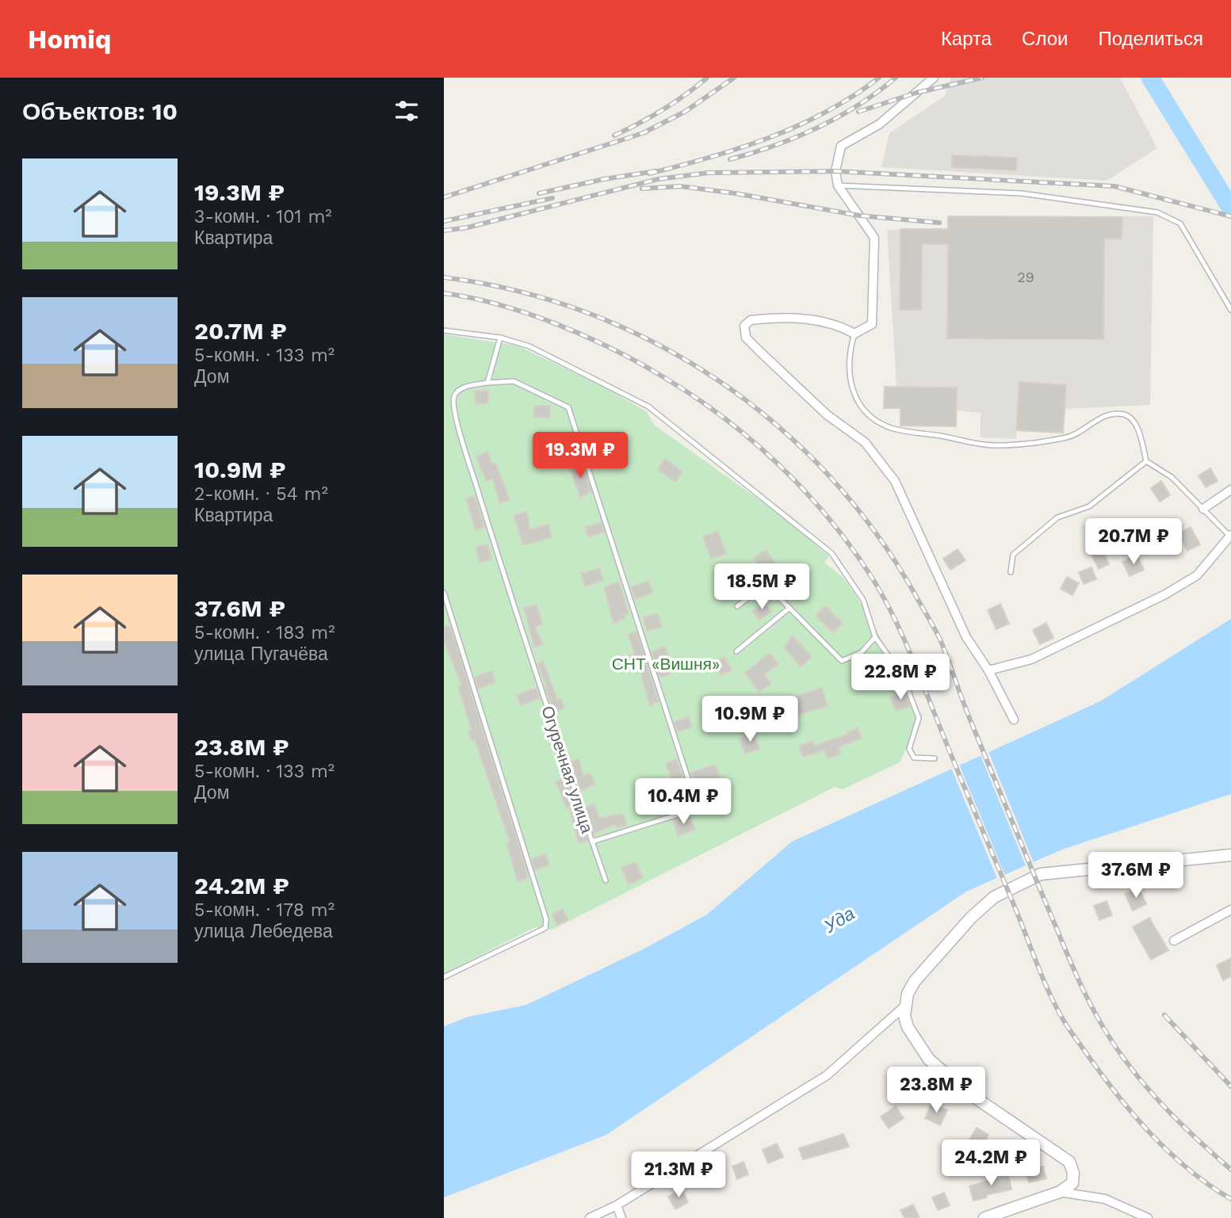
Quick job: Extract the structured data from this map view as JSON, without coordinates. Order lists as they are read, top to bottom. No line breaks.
{"streets":{"lane":["Огуречная улица"]},"water":["Уда"],"parks":["СНТ «Вишня»"],"house_numbers":["29"],"page":{"header":"Homiq","nav":["Карта","Слои","Поделиться"],"heading":"Объектов: 10","list":[{"name":"19.3M ₽","note":"3-комн. · 101 m² · Квартира"},{"name":"20.7M ₽","note":"5-комн. · 133 m² · Дом"},{"name":"10.9M ₽","note":"2-комн. · 54 m² · Квартира"},{"name":"37.6M ₽","note":"5-комн. · 183 m² · улица Пугачёва"},{"name":"23.8M ₽","note":"5-комн. · 133 m² · Дом"},{"name":"24.2M ₽","note":"5-комн. · 178 m² · улица Лебедева"}],"price":["19.3M ₽","20.7M ₽","18.5M ₽","22.8M ₽","10.9M ₽","10.4M ₽","37.6M ₽","23.8M ₽","24.2M ₽","21.3M ₽"]}}
